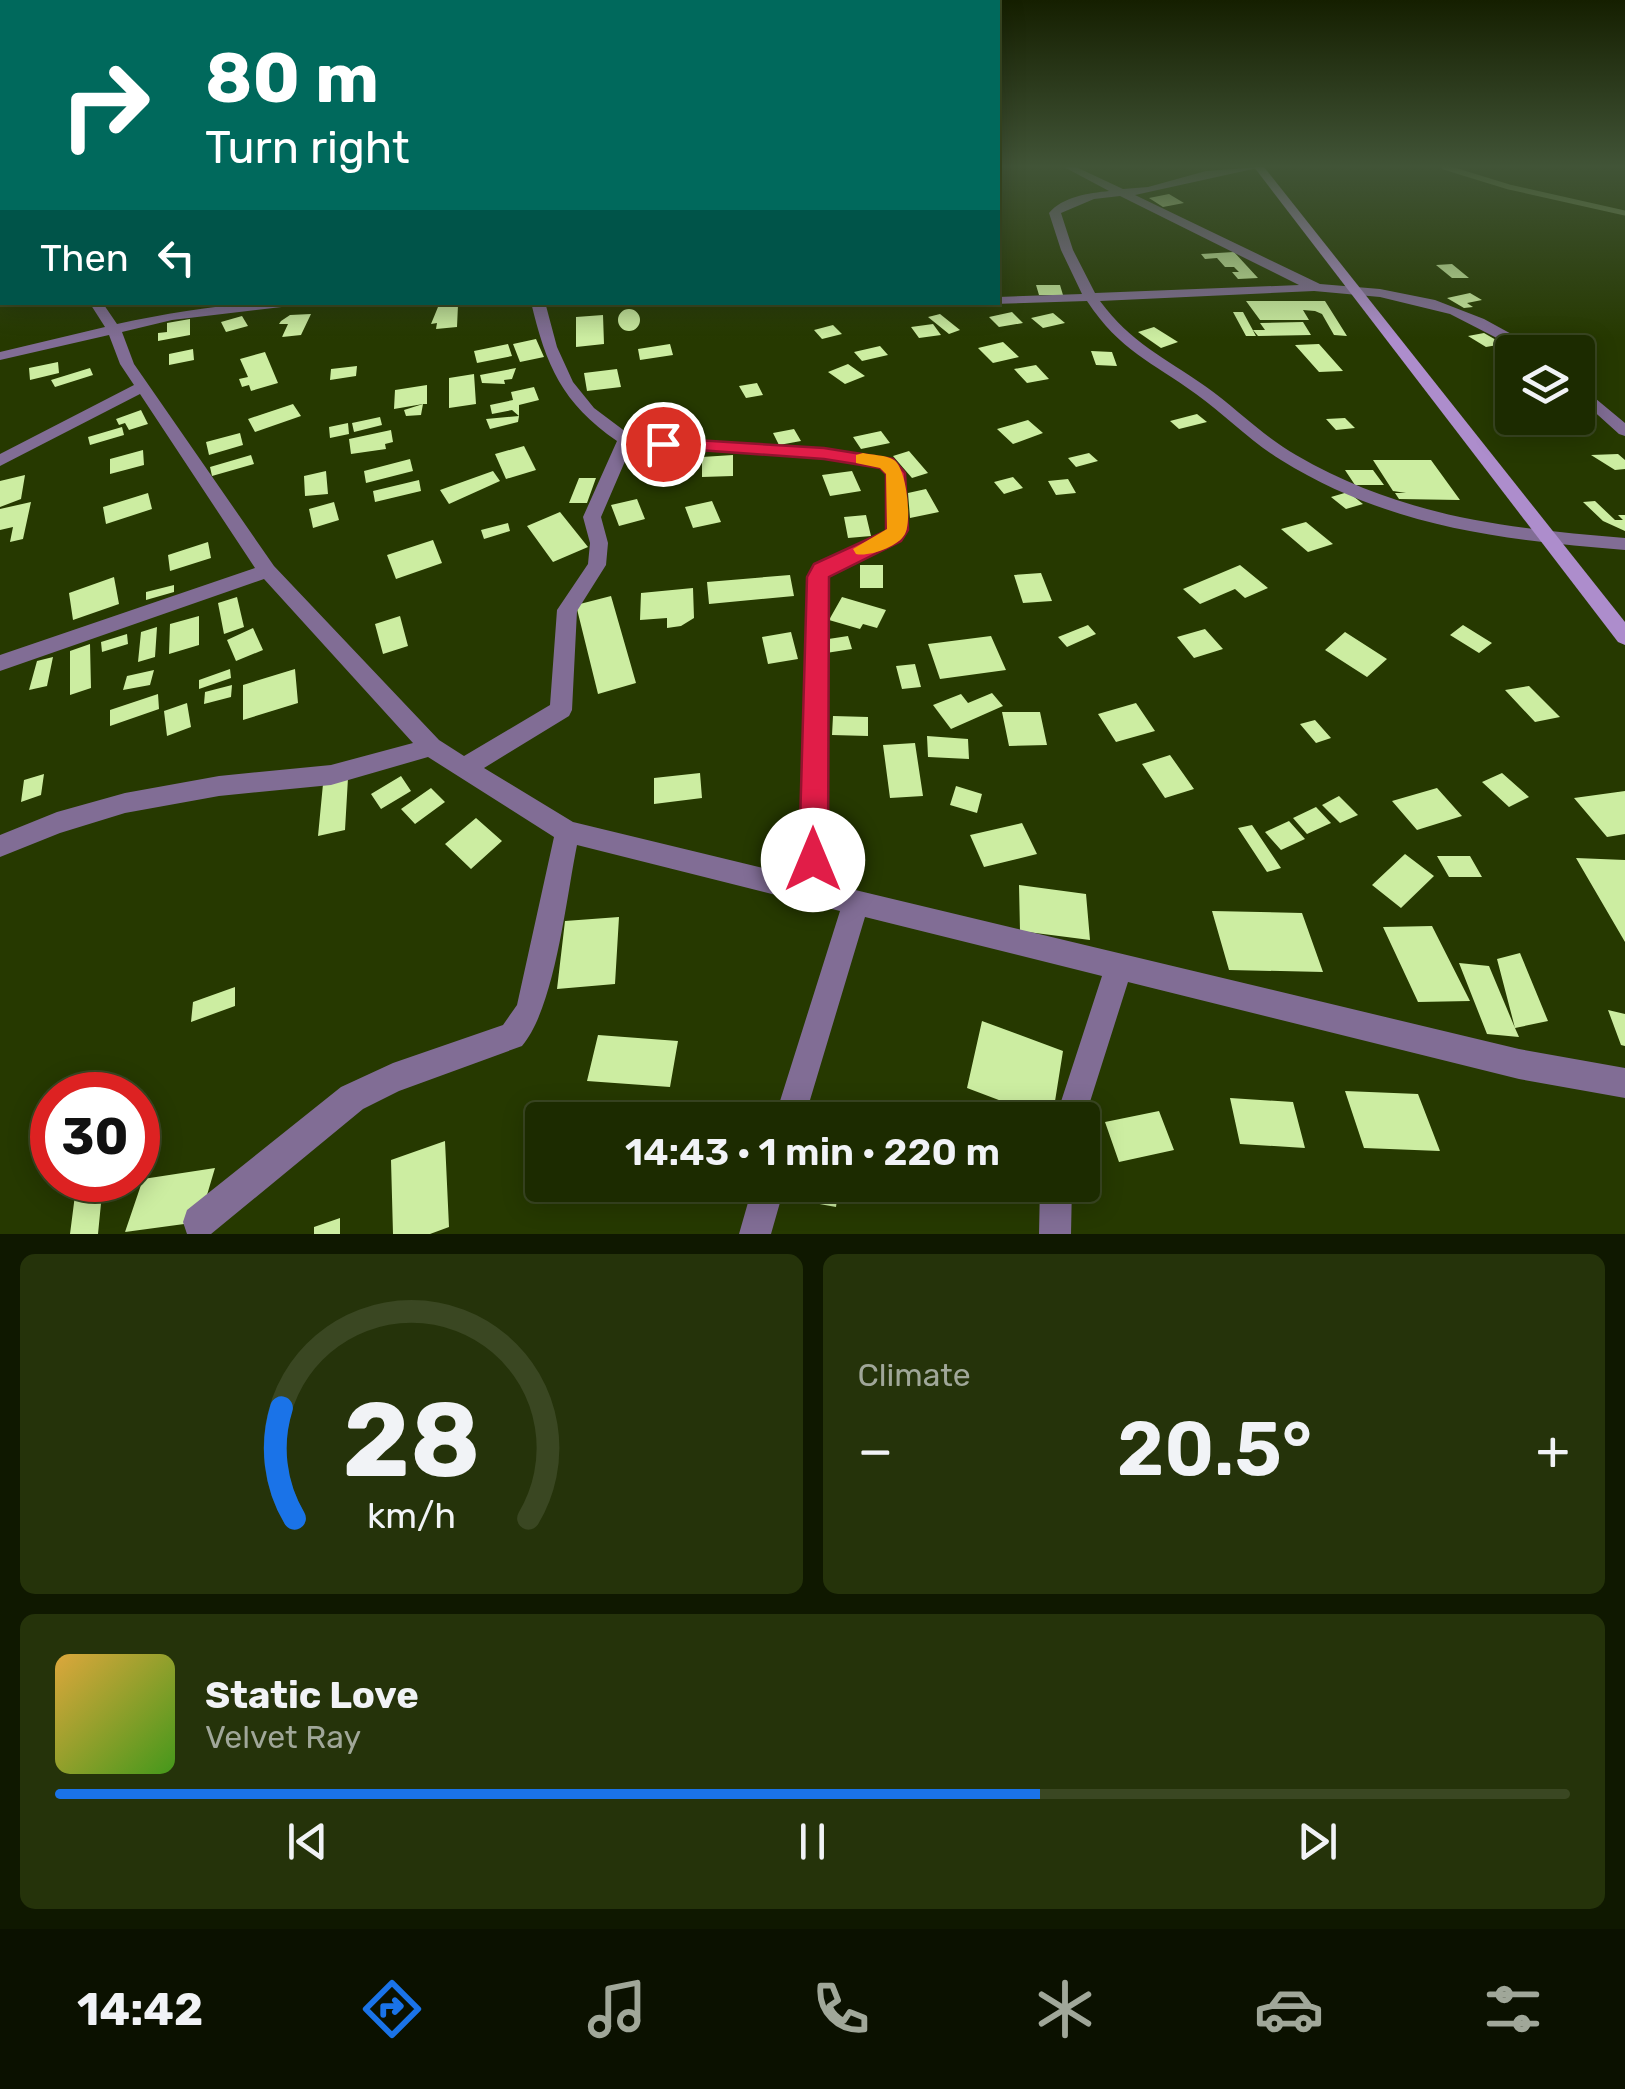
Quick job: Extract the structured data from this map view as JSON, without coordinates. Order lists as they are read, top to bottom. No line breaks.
{"page":{"turn":["80 m","Turn right"],"then":"Then","limit":"30","trip":"14:43 · 1 min · 220 m","tile":"Climate","heat":["−","20.5°","+"],"song":["Static Love","Velvet Ray"],"tabs":"14:42","gauge":["28","km/h"]}}
